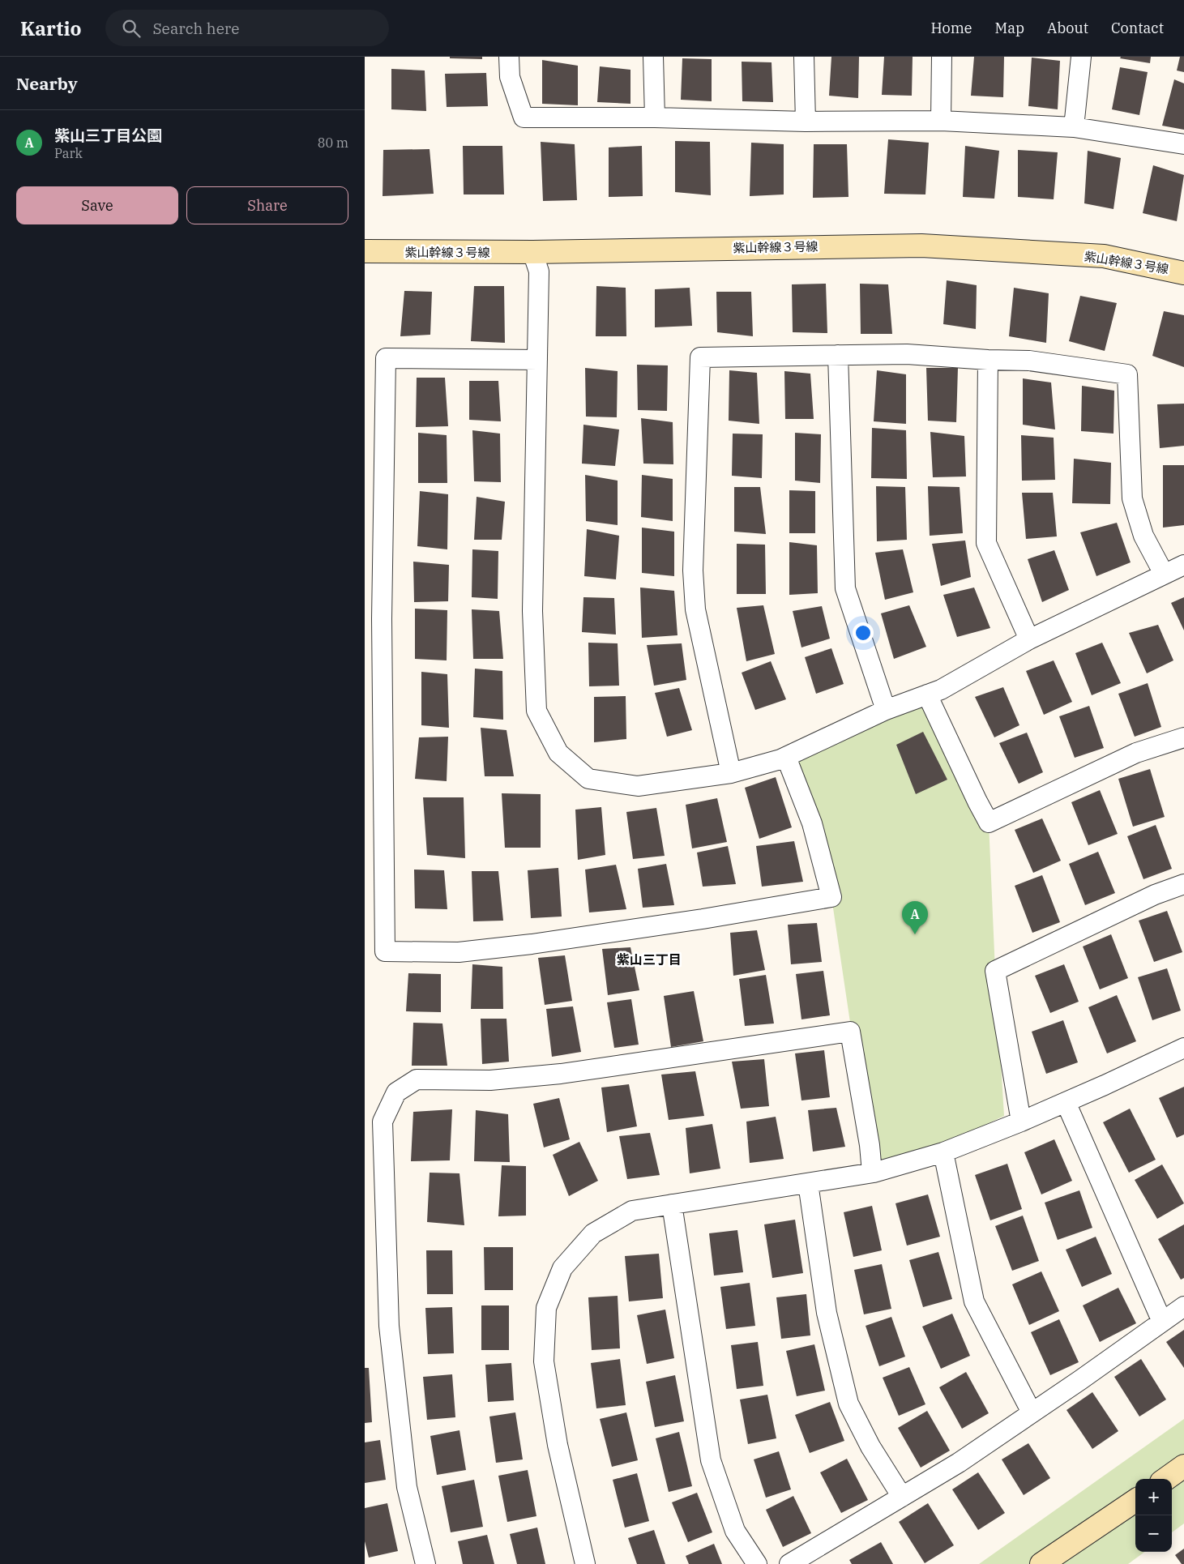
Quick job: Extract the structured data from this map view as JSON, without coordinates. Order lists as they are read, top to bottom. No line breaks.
{"streets":{"street":["紫山幹線３号線"]},"districts":["紫山三丁目"],"page":{"header":"Kartio","search":"Search here","nav":["Home","Map","About","Contact"],"heading":"Nearby","list":[{"mark":"A","name":"紫山三丁目公園","note":"Park","value":"80 m"}],"buttons":["Save","Share"],"pins":"A","map_buttons":["+","−"]}}
